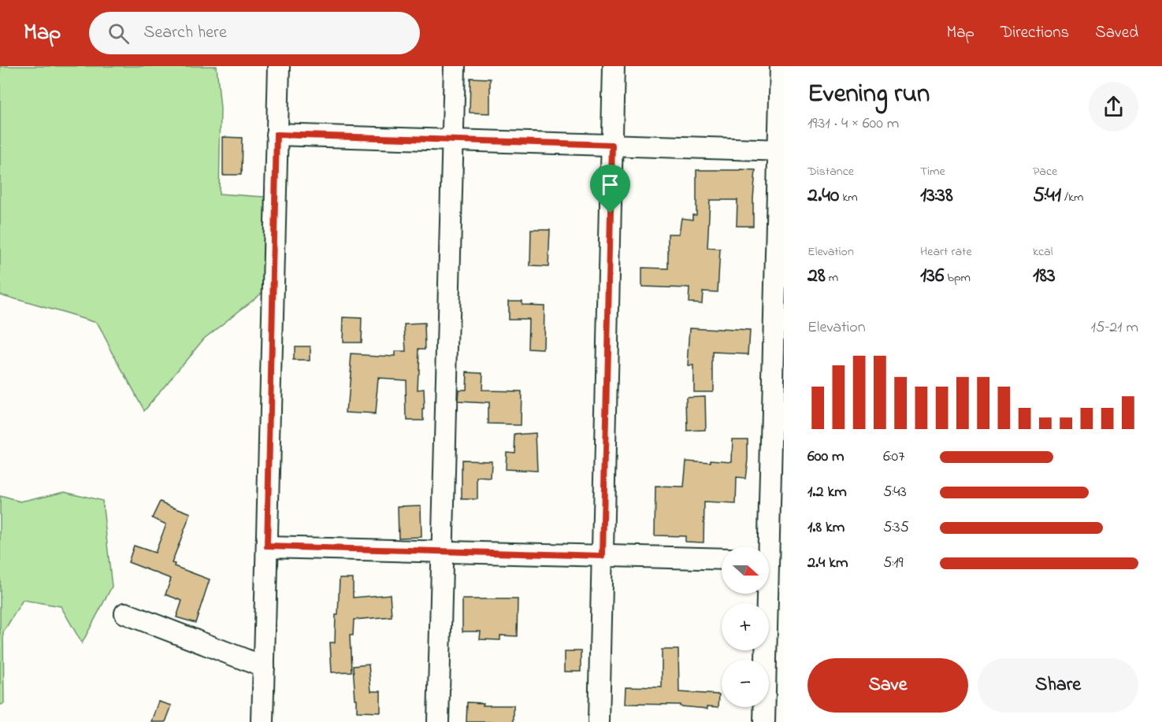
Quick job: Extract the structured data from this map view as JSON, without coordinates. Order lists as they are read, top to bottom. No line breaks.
{"north":"right","page":{"header":"Map","search":"Search here","nav":["Map","Directions","Saved"],"heading":["Evening run","19:31 · 4 × 600 m"],"stats":[["Distance","2.40 km"],["Time","13:38"],["Pace","5:41 /km"],["Elevation","28 m"],["Heart rate","136 bpm"],["kcal","183"]],"chart":["Elevation","15–21 m"],"list":[{"name":"600 m","note":"6:07"},{"name":"1.2 km","note":"5:43"},{"name":"1.8 km","note":"5:35"},{"name":"2.4 km","note":"5:19"}],"map_buttons":["+","−"],"buttons":["Save","Share"]}}
